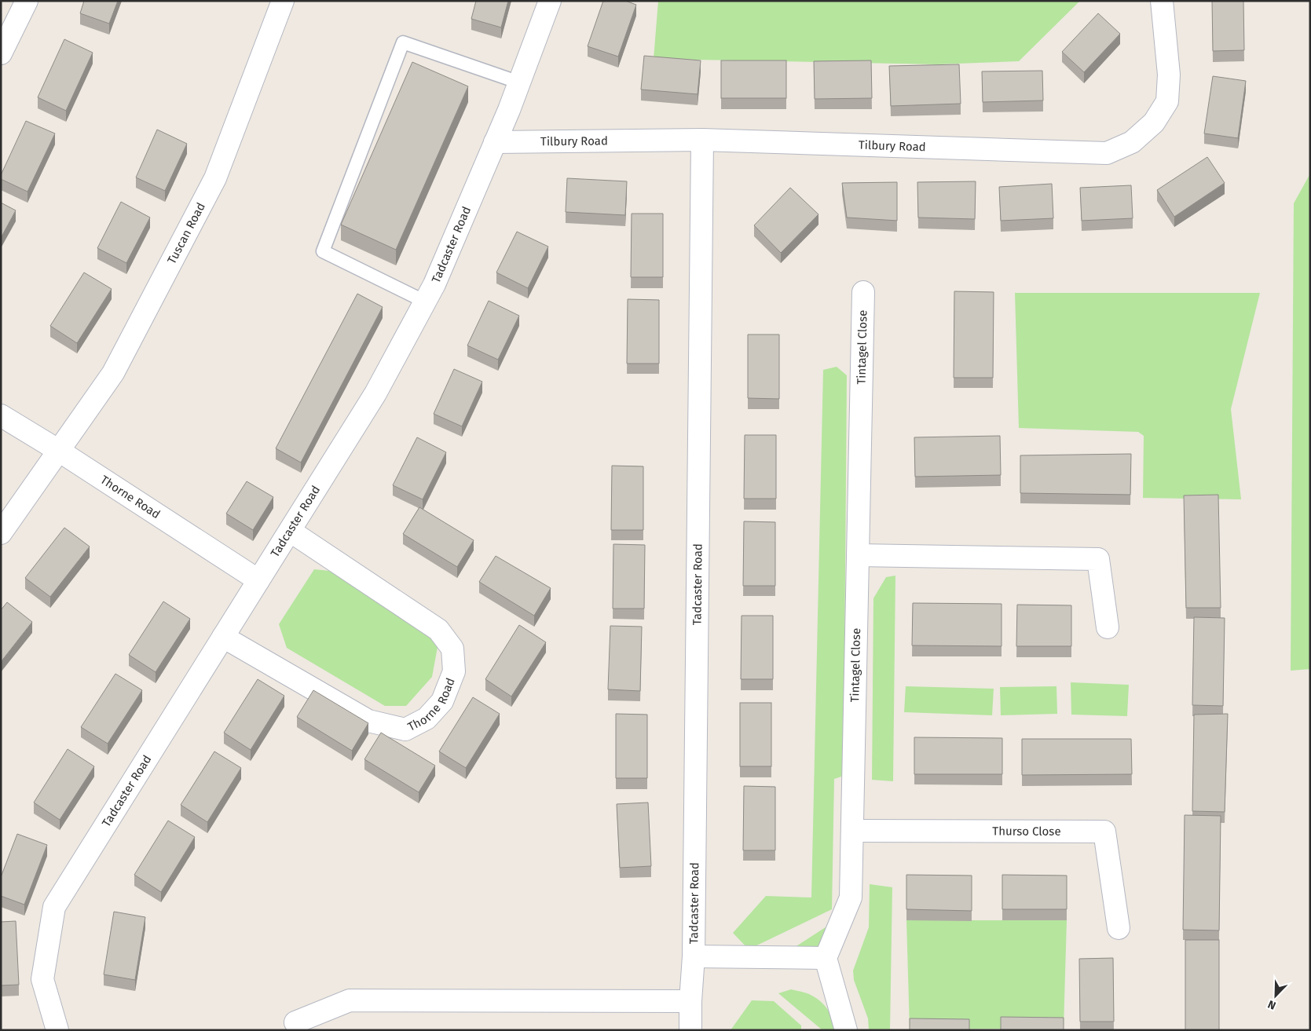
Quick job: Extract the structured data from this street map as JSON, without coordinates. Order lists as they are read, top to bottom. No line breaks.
{"streets":{"street":["Tilbury Road","Tuscan Road","Tadcaster Road","Tintagel Close","Thorne Road","Thurso Close"]},"crossings":[["Tilbury Road","Tadcaster Road"],["Tuscan Road","Thorne Road"],["Tadcaster Road","Thorne Road"],["Tintagel Close","Thurso Close"]],"north":"bottom left"}
